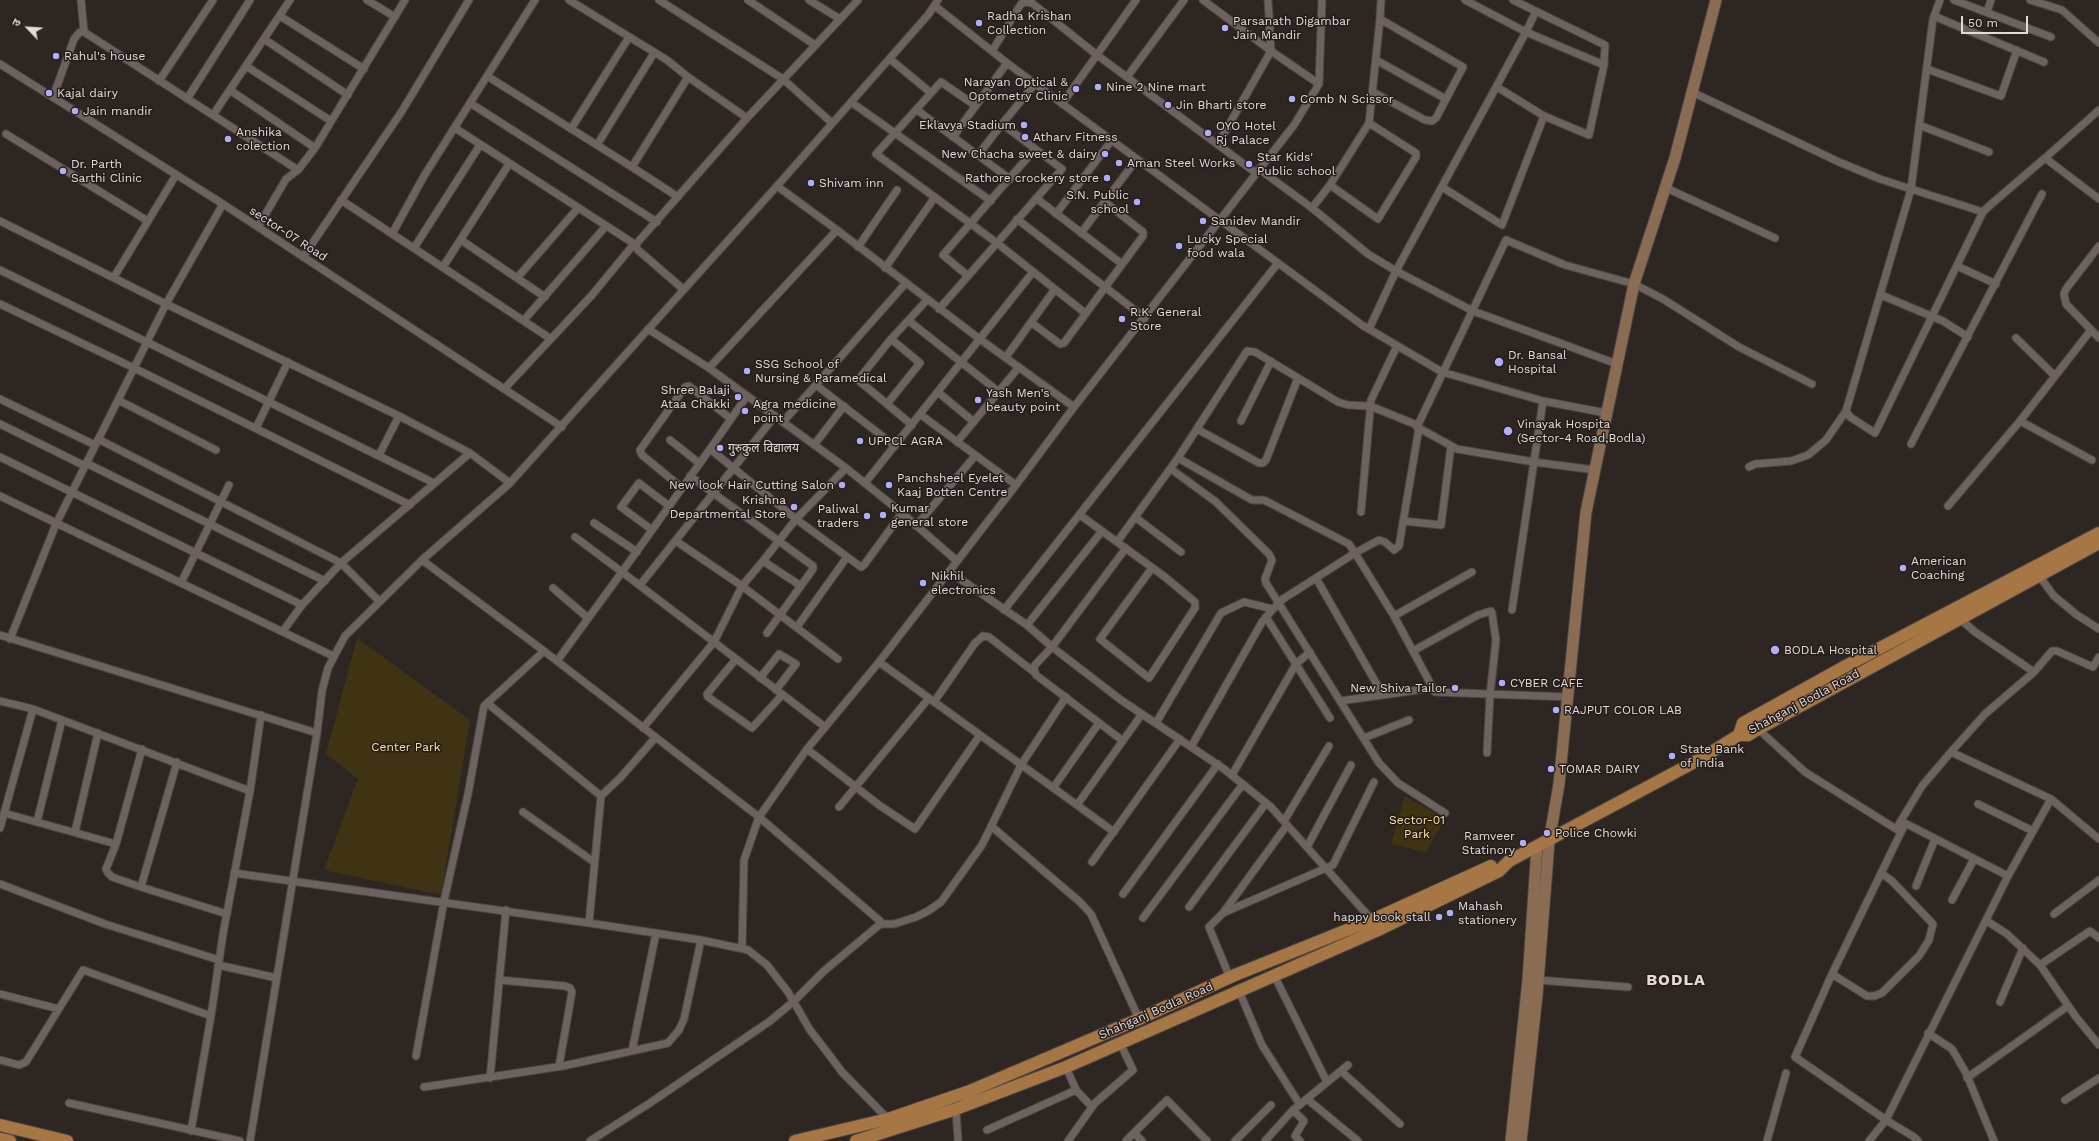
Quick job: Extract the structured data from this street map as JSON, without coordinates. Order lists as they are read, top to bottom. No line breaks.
{"streets":{"main road":["Shahganj Bodla Road"],"street":["sector-07 Road"]},"districts":["BODLA"],"parks":["Center Park","Sector-01 Park"],"places":["Radha Krishan Collection","Parsanath Digambar Jain Mandir","Rahul's house","Nine 2 Nine mart","Narayan Optical & Optometry Clinic","Kajal dairy","Comb N Scissor","Jin Bharti store","Jain mandir","Eklavya Stadium","OYO Hotel Rj Palace","Atharv Fitness","Anshika colection","New Chacha sweet & dairy","Aman Steel Works","Star Kids' Public school","Dr. Parth Sarthi Clinic","Rathore crockery store","Shivam inn","S.N. Public school","Sanidev Mandir","Lucky Special food wala","R.K. General Store","Dr. Bansal Hospital","SSG School of Nursing & Paramedical","Shree Balaji Ataa Chakki","Yash Men's beauty point","Agra medicine point","Vinayak Hospita (Sector-4 Road,Bodla)","UPPCL AGRA","गुरुकुल विद्यालय","New look Hair Cutting Salon","Panchsheel Eyelet Kaaj Botten Centre","Krishna Departmental Store","Kumar general store","Paliwal traders","American Coaching","Nikhil electronics","BODLA Hospital","CYBER CAFE","New Shiva Tailor","RAJPUT COLOR LAB","State Bank of India","TOMAR DAIRY","Police Chowki","Ramveer Statinory","Mahash stationery","happy book stall"],"scale_bar":"50 m","north":"top left"}
